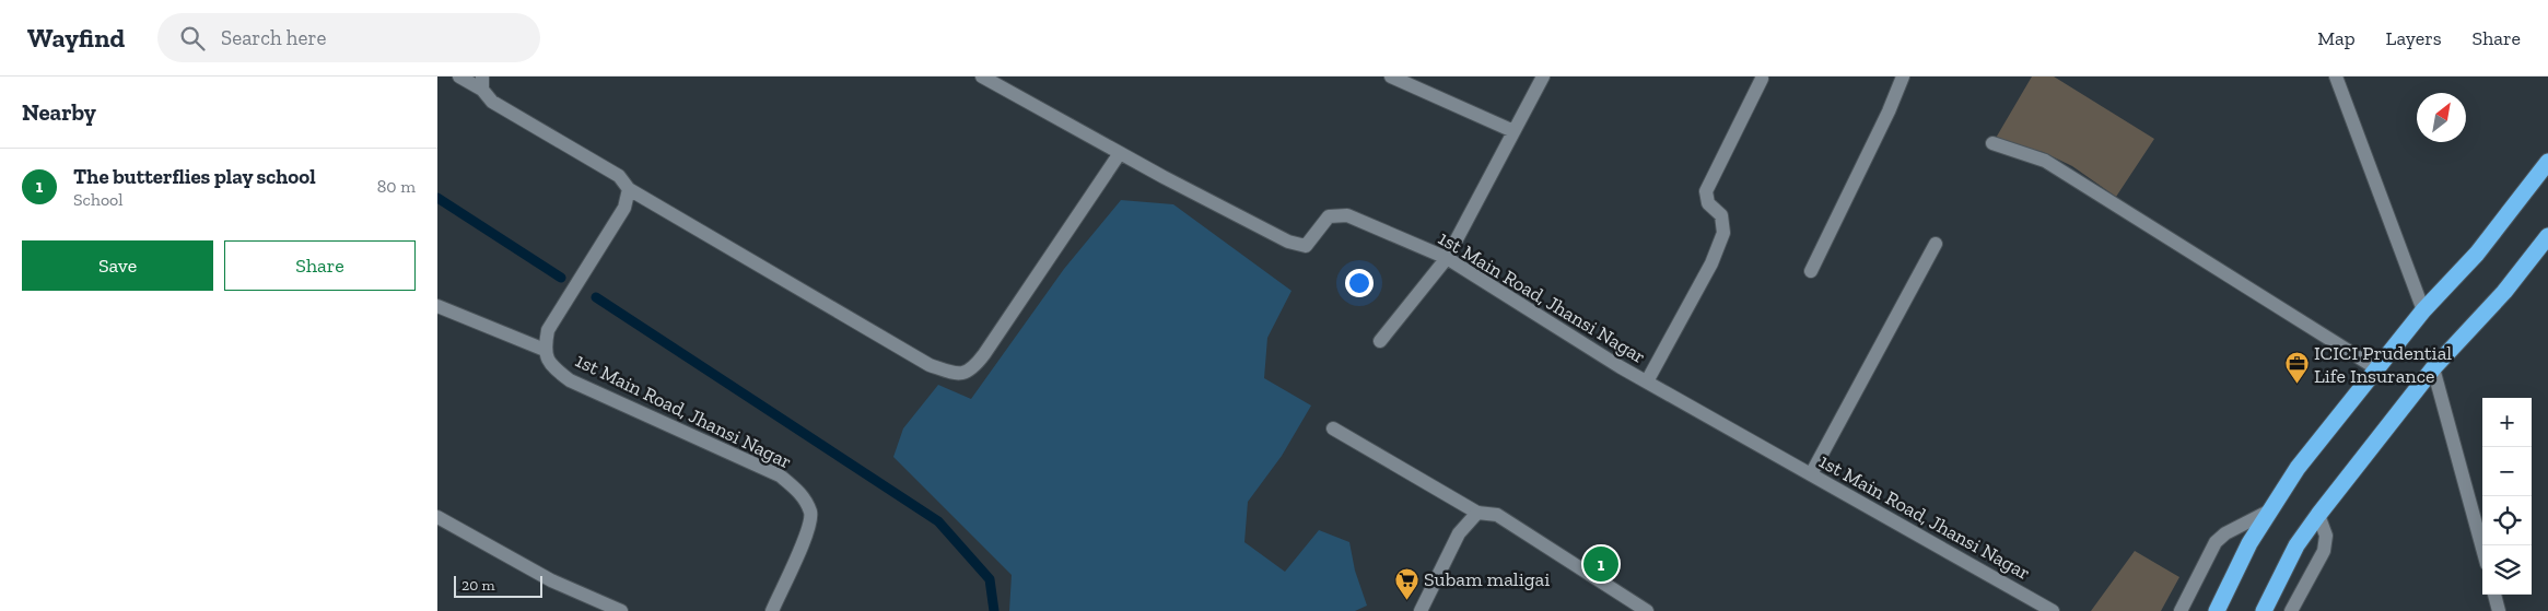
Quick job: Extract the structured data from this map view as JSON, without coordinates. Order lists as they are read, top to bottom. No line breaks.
{"streets":{"street":["1st Main Road, Jhansi Nagar"]},"places":{"office":["ICICI Prudential Life Insurance"],"supermarket":["Subam maligai"]},"scale_bar":"20 m","north":"top right","page":{"header":"Wayfind","search":"Search here","nav":["Map","Layers","Share"],"heading":"Nearby","list":[{"mark":"1","name":"The butterflies play school","note":"School","value":"80 m"}],"buttons":["Save","Share"],"map_buttons":["+","−"],"pins":"1","scale":"20 m"}}
